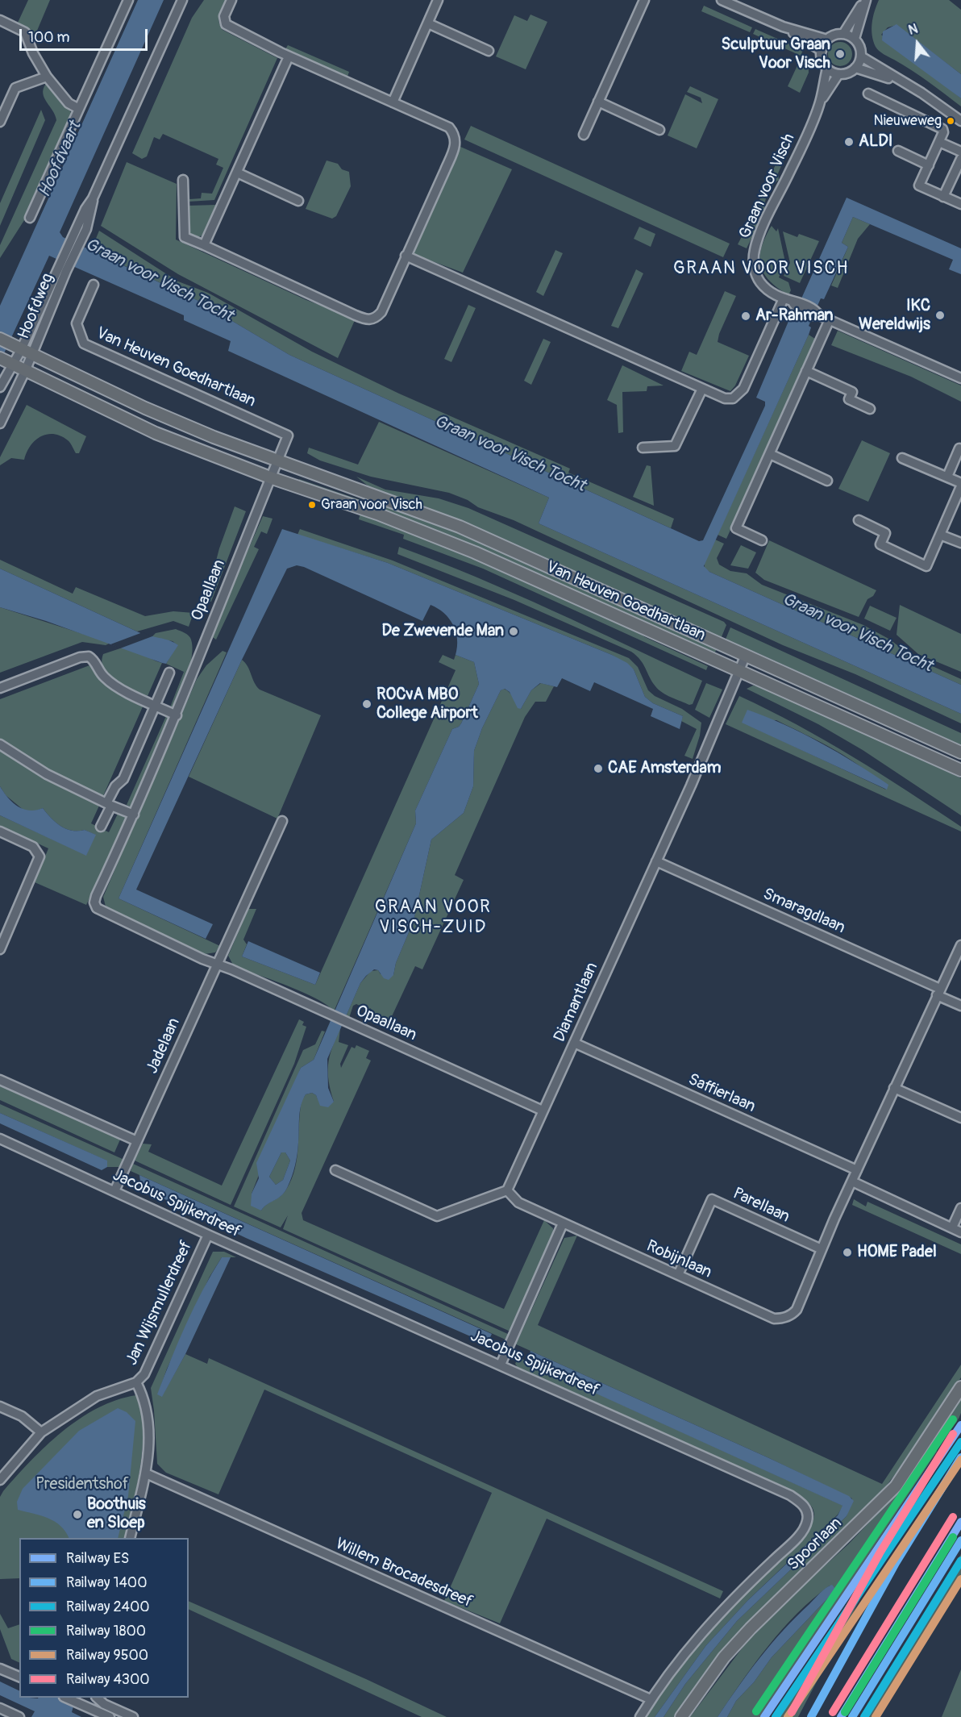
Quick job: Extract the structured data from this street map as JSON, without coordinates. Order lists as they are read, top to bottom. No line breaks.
{"streets":{"main road":["Van Heuven Goedhartlaan","Spoorlaan"],"street":["Graan voor Visch","Hoofdweg","Opaallaan","Smaragdlaan","Diamantlaan","Jadelaan","Saffierlaan","Jacobus Spijkerdreef","Parellaan","Robijnlaan","Jan Wijsmullerdreef","Willem Brocadesdreef"]},"crossings":[["Hoofdweg","Van Heuven Goedhartlaan"],["Van Heuven Goedhartlaan","Opaallaan"],["Van Heuven Goedhartlaan","Diamantlaan"],["Opaallaan","Diamantlaan"],["Opaallaan","Jadelaan"],["Smaragdlaan","Diamantlaan"],["Diamantlaan","Saffierlaan"],["Diamantlaan","Robijnlaan"],["Jadelaan","Jacobus Spijkerdreef"],["Jacobus Spijkerdreef","Jan Wijsmullerdreef"],["Jacobus Spijkerdreef","Willem Brocadesdreef"],["Parellaan","Robijnlaan"]],"districts":["GRAAN VOOR VISCH","GRAAN VOOR VISCH-ZUID"],"water":["Hoofdvaart","Graan voor Visch Tocht"],"parks":["Presidentshof"],"places":["Sculptuur Graan Voor Visch","Nieuweweg","ALDI","IKC Wereldwijs","Ar-Rahman","Graan voor Visch","De Zwevende Man","ROCvA MBO College Airport","CAE Amsterdam","HOME Padel","Boothuis en Sloep"],"lines":["rail line 1800","rail line ES","rail line 4300","rail line 2400","rail line 1400","rail line 9500"],"legend":["Railway ES","Railway 1400","Railway 2400","Railway 1800","Railway 9500","Railway 4300"],"scale_bar":"100 m","north":"top"}
